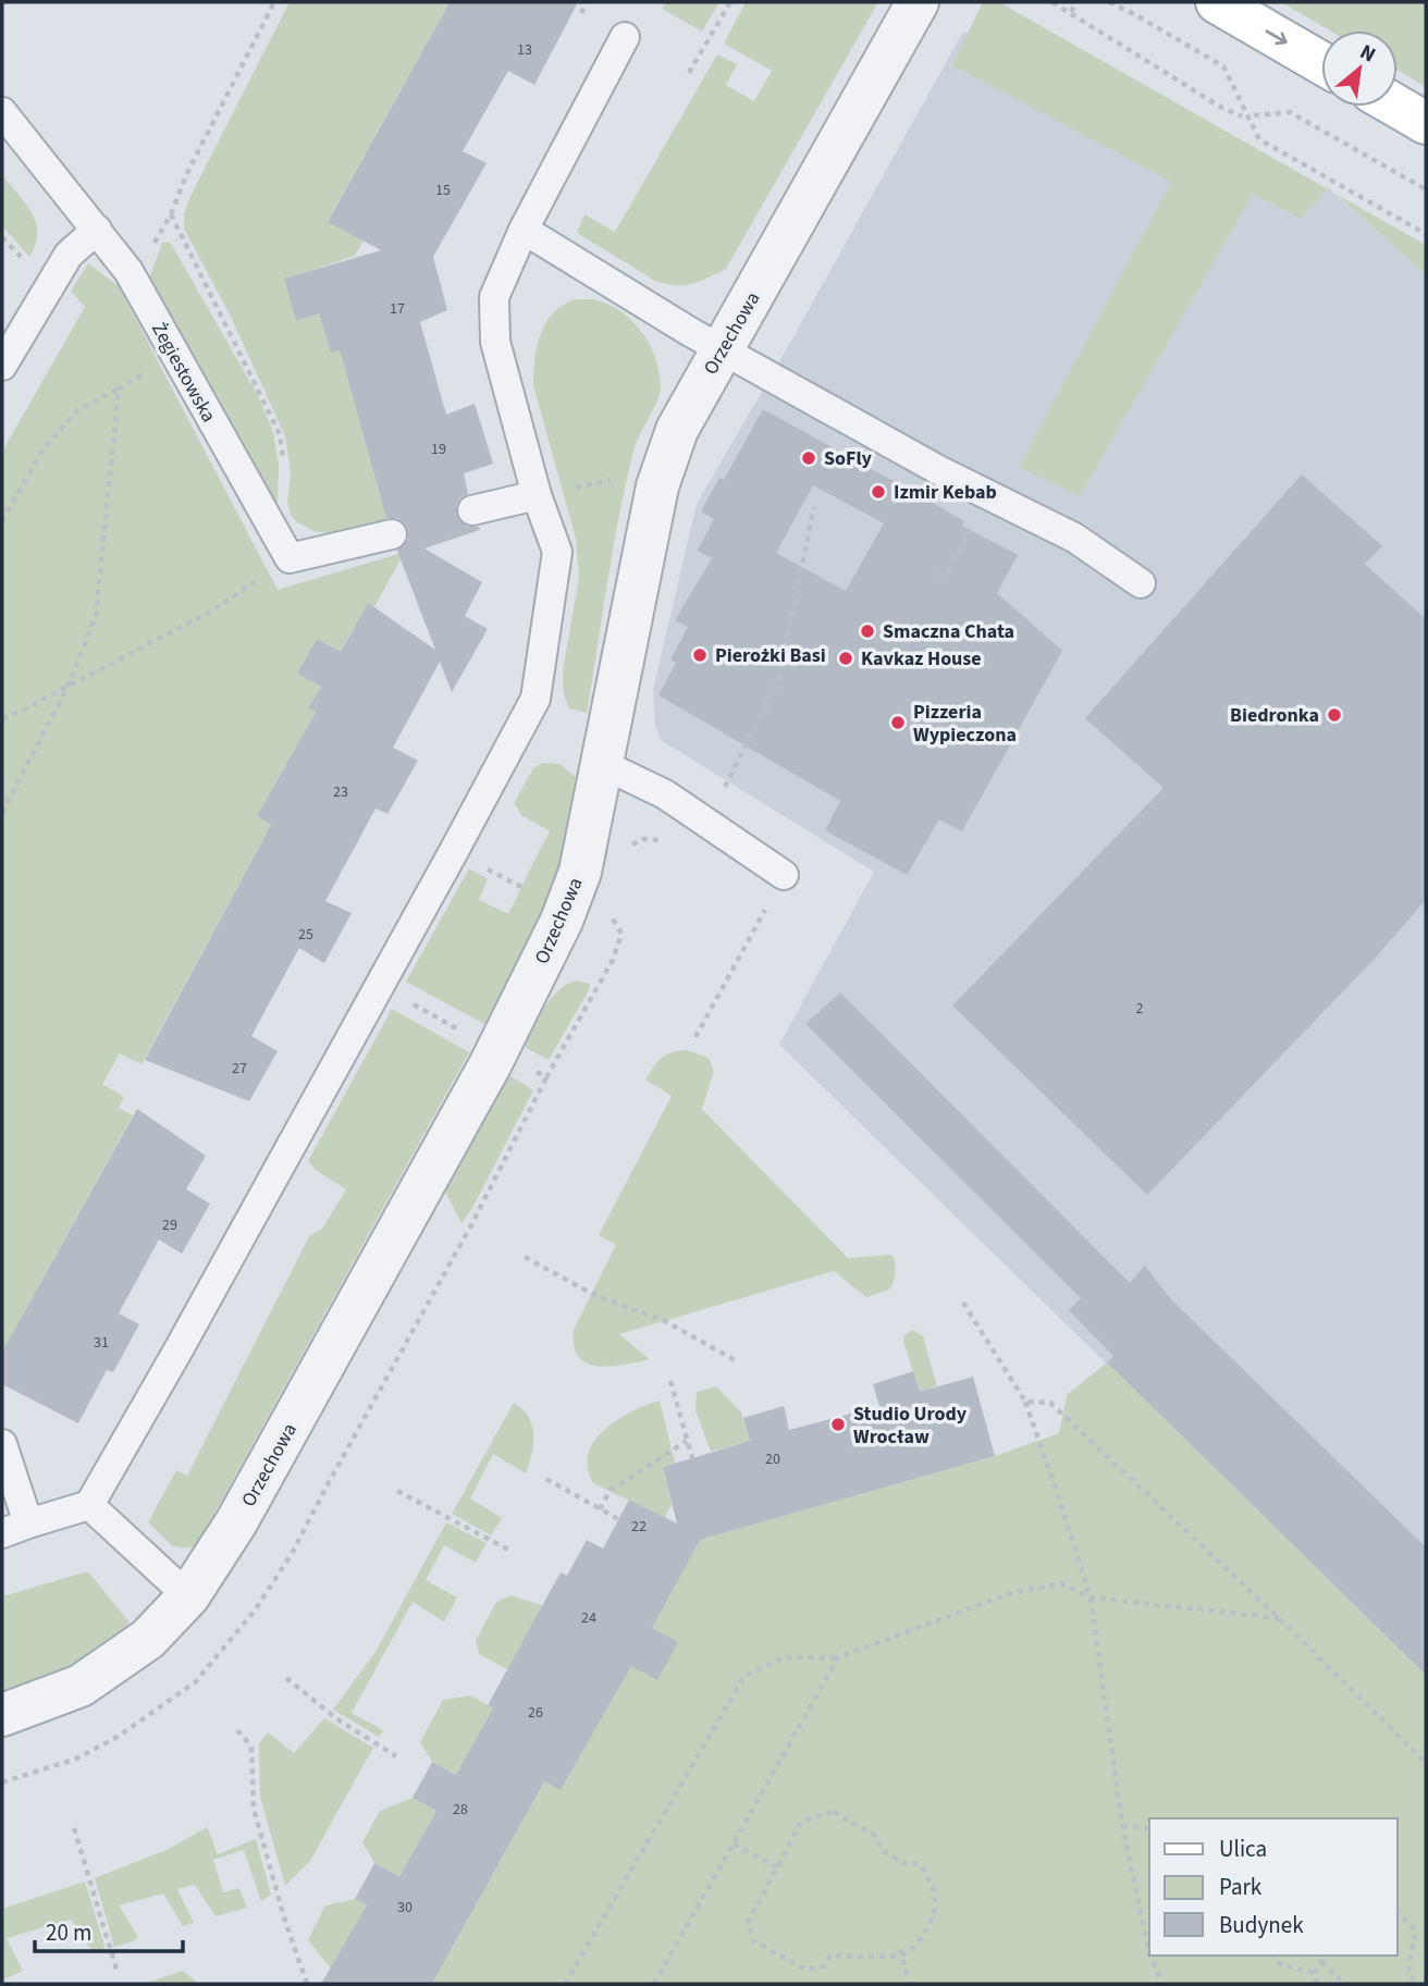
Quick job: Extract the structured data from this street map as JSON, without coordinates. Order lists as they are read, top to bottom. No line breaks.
{"streets":{"street":["Orzechowa"],"lane":["Żegiestowska"]},"places":["SoFly","Izmir Kebab","Smaczna Chata","Pierożki Basi","Kavkaz House","Biedronka","Pizzeria Wypieczona","Studio Urody Wrocław"],"house_numbers":["13","15","17","19","23","25","2","27","29","31","20","22","24","26","28","30"],"legend":["Ulica","Park","Budynek"],"scale_bar":"20 m","north":"top right"}
